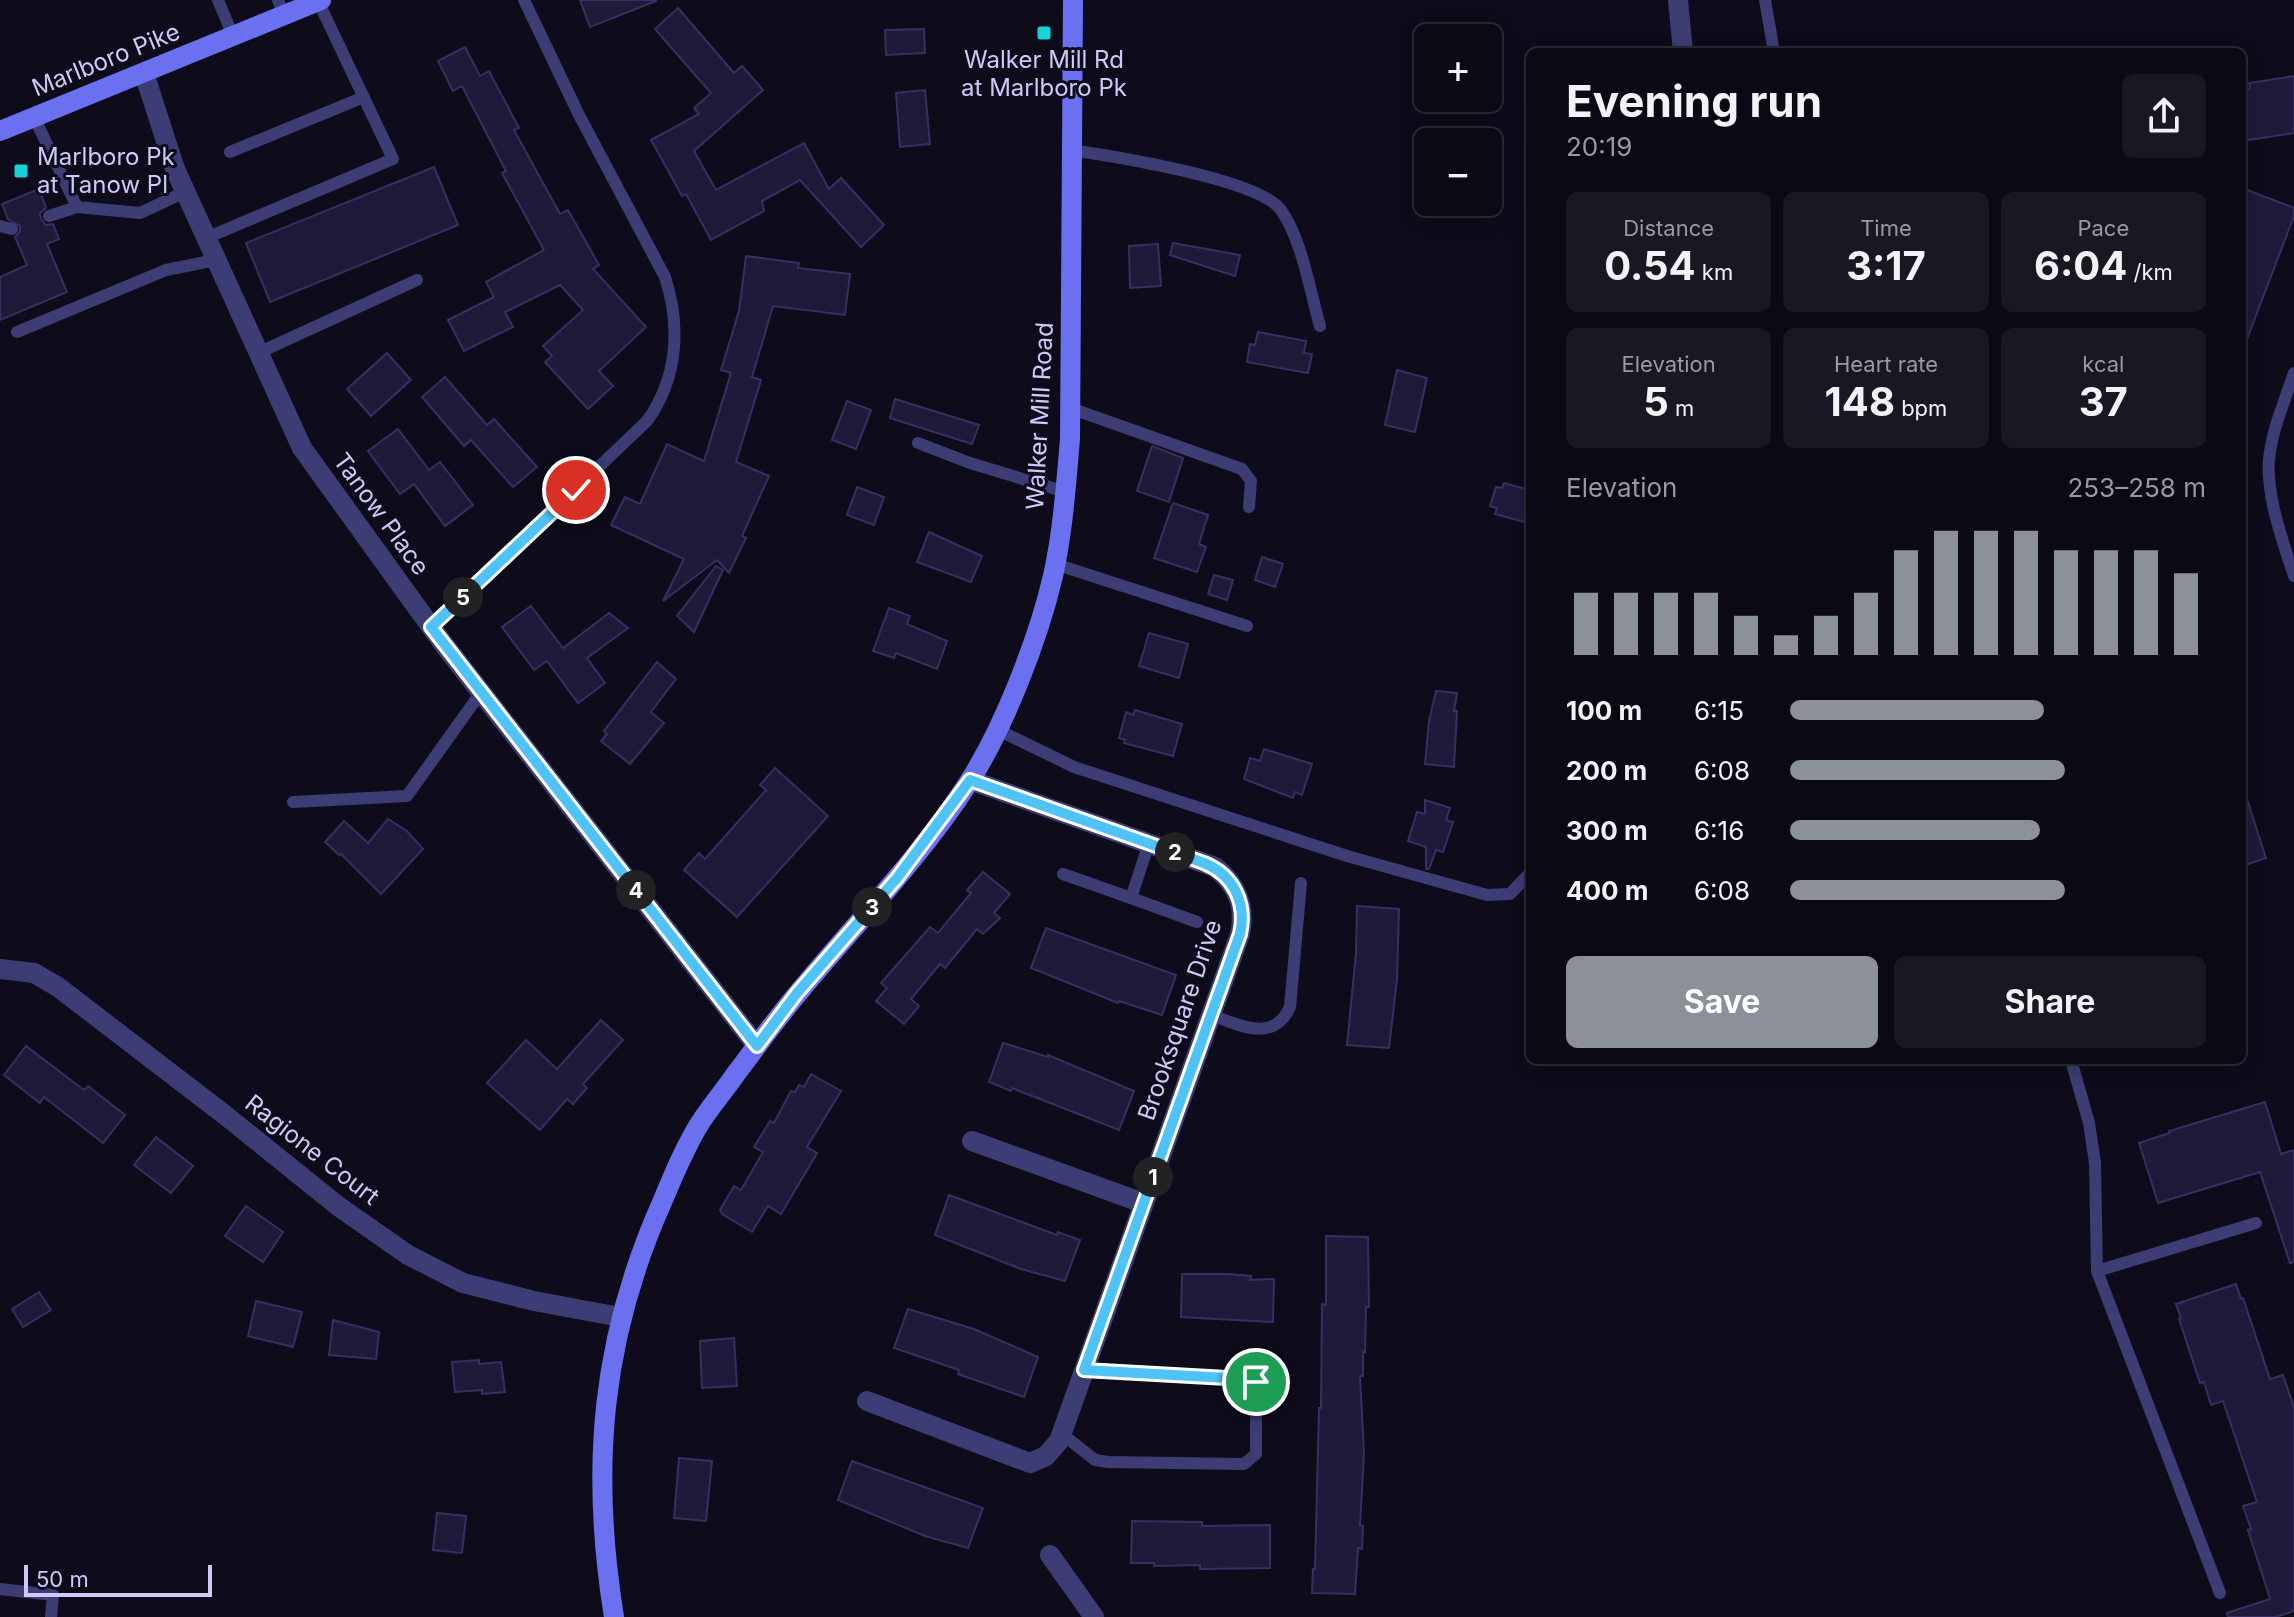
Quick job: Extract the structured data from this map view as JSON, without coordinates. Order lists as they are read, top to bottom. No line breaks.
{"streets":{"street":["Marlboro Pike","Walker Mill Road","Tanow Place","Brooksquare Drive","Ragione Court"]},"crossings":[["Marlboro Pike","Tanow Place"],["Walker Mill Road","Tanow Place"],["Walker Mill Road","Brooksquare Drive"],["Walker Mill Road","Ragione Court"]],"places":{"transit":["Walker Mill Rd at Marlboro Pk","Marlboro Pk at Tanow Pl"]},"scale_bar":"50 m","page":{"map_buttons":["+","−"],"heading":["Evening run","20:19"],"stats":[["Distance","0.54 km"],["Time","3:17"],["Pace","6:04 /km"],["Elevation","5 m"],["Heart rate","148 bpm"],["kcal","37"]],"chart":["Elevation","253–258 m"],"pins":["5","2","4","3","1"],"list":[{"name":"100 m","note":"6:15"},{"name":"200 m","note":"6:08"},{"name":"300 m","note":"6:16"},{"name":"400 m","note":"6:08"}],"buttons":["Save","Share"],"scale":"50 m"}}
